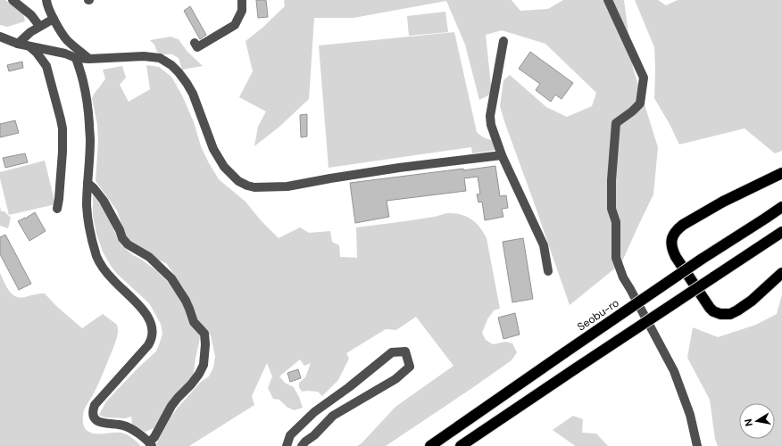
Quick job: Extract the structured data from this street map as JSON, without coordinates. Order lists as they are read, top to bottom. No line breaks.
{"streets":{"highway":["Seobu-ro"]},"north":"left"}
